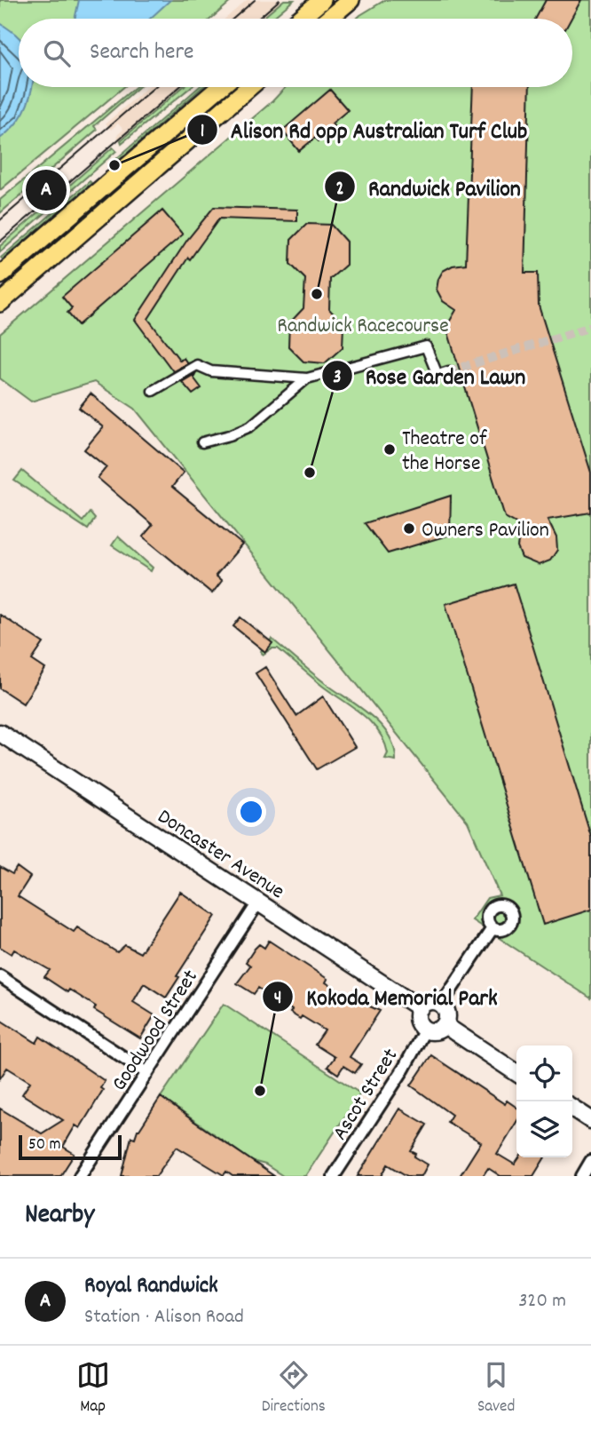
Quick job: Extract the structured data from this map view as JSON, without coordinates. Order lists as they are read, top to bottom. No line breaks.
{"streets":{"main road":["Doncaster Avenue"],"street":["Goodwood Street","Ascot Street"]},"crossings":[["Doncaster Avenue","Goodwood Street"],["Doncaster Avenue","Ascot Street"]],"parks":["Randwick Racecourse"],"places":["Alison Rd opp Australian Turf Club","Randwick Pavilion","Theatre of the Horse","Rose Garden Lawn","Owners Pavilion","Kokoda Memorial Park"],"scale_bar":"50 m","page":{"search":"Search here","pins":"A","scale":"50 m","heading":"Nearby","list":[{"mark":"A","name":"Royal Randwick","note":"Station · Alison Road","value":"320 m"}],"nav":["Map","Directions","Saved"]}}
